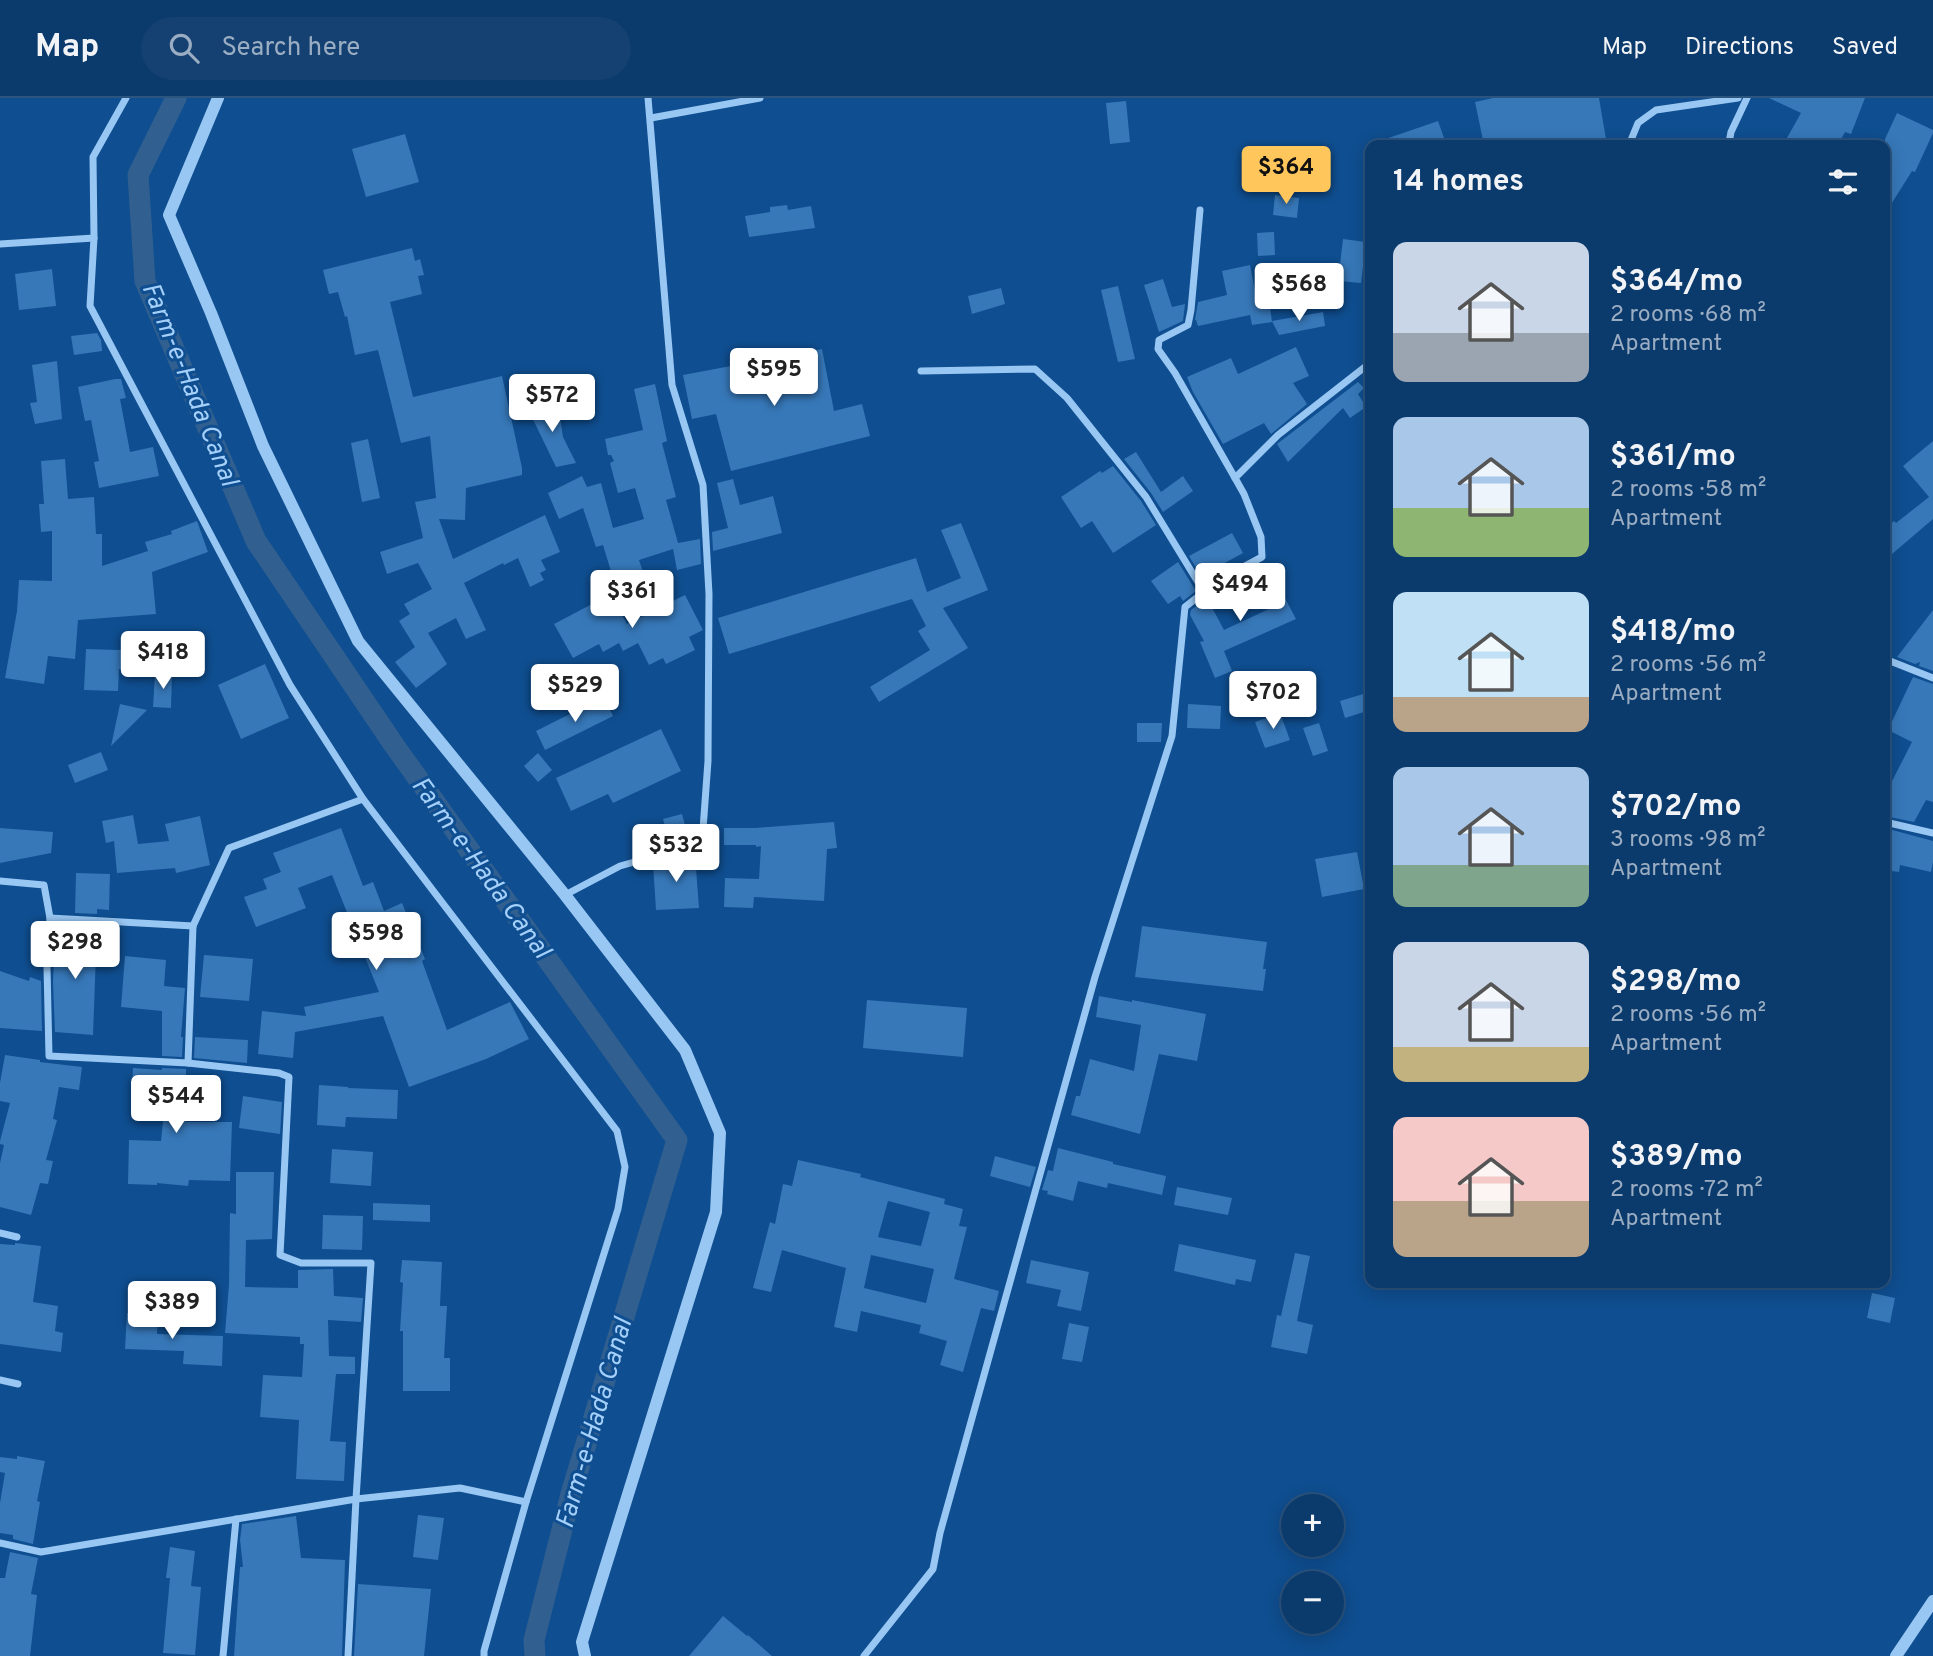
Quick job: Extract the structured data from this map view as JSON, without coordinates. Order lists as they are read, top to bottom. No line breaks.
{"water":["Farm-e-Hada Canal"],"page":{"header":"Map","search":"Search here","nav":["Map","Directions","Saved"],"heading":"14 homes","price":["$364","$568","$595","$572","$494","$361","$418","$529","$702","$532","$598","$298","$544","$389"],"list":[{"name":"$364/mo","note":"2 rooms · 68 m² · Apartment"},{"name":"$361/mo","note":"2 rooms · 58 m² · Apartment"},{"name":"$418/mo","note":"2 rooms · 56 m² · Apartment"},{"name":"$702/mo","note":"3 rooms · 98 m² · Apartment"},{"name":"$298/mo","note":"2 rooms · 56 m² · Apartment"},{"name":"$389/mo","note":"2 rooms · 72 m² · Apartment"}],"map_buttons":["+","−"]}}
